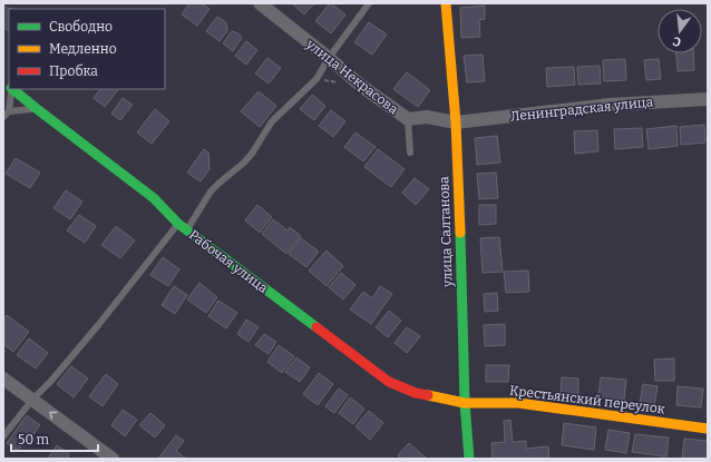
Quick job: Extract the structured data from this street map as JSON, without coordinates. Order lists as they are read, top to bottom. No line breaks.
{"streets":{"street":["улица Некрасова","Ленинградская улица","улица Салтанова","Рабочая улица","Крестьянский переулок"]},"crossings":[["улица Некрасова","Ленинградская улица"],["улица Некрасова","улица Салтанова"],["Ленинградская улица","улица Салтанова"],["улица Салтанова","Рабочая улица"],["улица Салтанова","Крестьянский переулок"],["Рабочая улица","Крестьянский переулок"]],"legend":["Свободно","Медленно","Пробка"],"scale_bar":"50 m","north":"bottom"}
